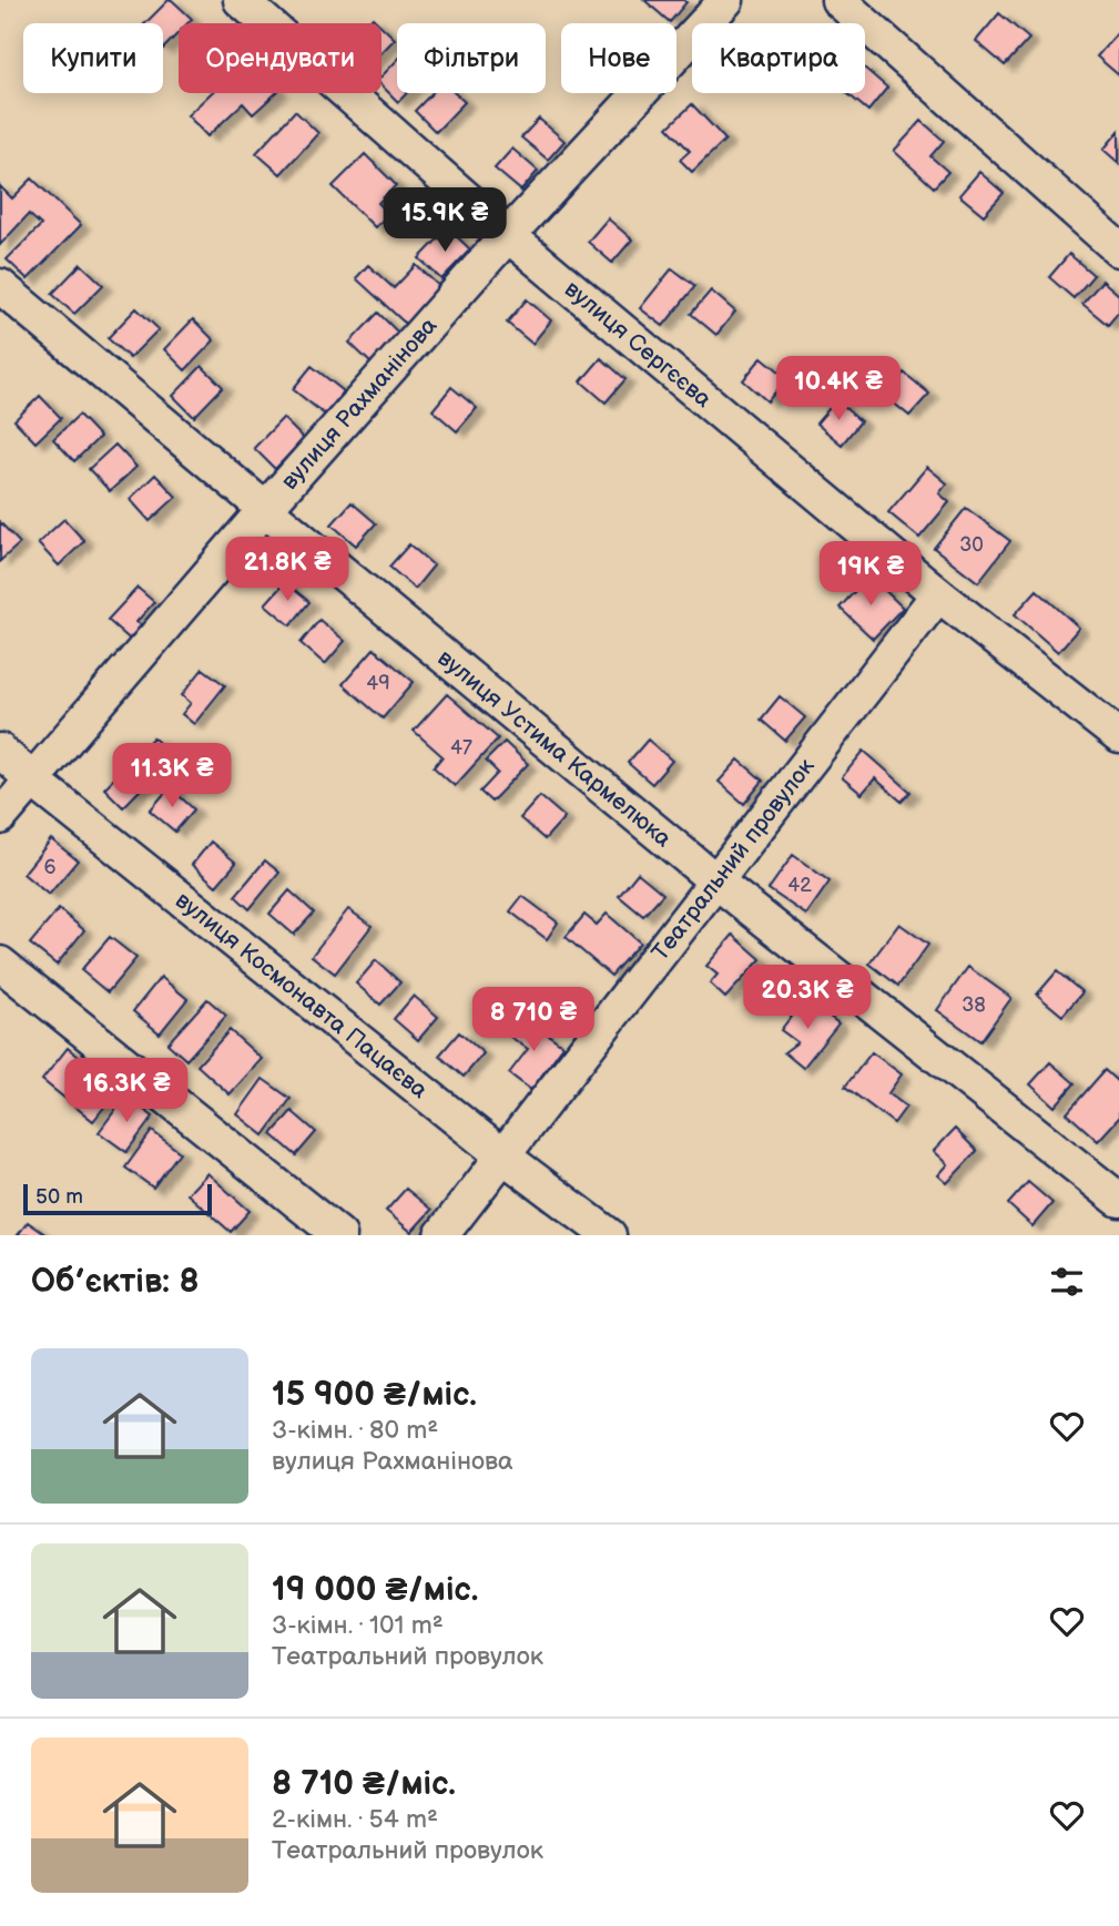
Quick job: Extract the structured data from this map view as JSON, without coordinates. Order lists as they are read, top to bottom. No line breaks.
{"streets":{"street":["вулиця Сергєєва","вулиця Рахманінова","вулиця Устима Кармелюка","Театральний провулок","вулиця Космонавта Пацаєва"]},"crossings":[["вулиця Сергєєва","вулиця Рахманінова"],["вулиця Сергєєва","Театральний провулок"],["вулиця Рахманінова","вулиця Устима Кармелюка"],["вулиця Рахманінова","вулиця Космонавта Пацаєва"],["вулиця Устима Кармелюка","Театральний провулок"],["Театральний провулок","вулиця Космонавта Пацаєва"]],"house_numbers":["30","49","47","6","42","38"],"scale_bar":"50 m","page":{"chip":["Купити","Орендувати","Фільтри","Нове","Квартира"],"price":["15.9K ₴","10.4K ₴","21.8K ₴","19K ₴","11.3K ₴","20.3K ₴","8 710 ₴","16.3K ₴"],"scale":"50 m","heading":"Об’єктів: 8","list":[{"name":"15 900 ₴/міс.","note":"3-кімн. · 80 m² · вулиця Рахманінова"},{"name":"19 000 ₴/міс.","note":"3-кімн. · 101 m² · Театральний провулок"},{"name":"8 710 ₴/міс.","note":"2-кімн. · 54 m² · Театральний провулок"}]}}
